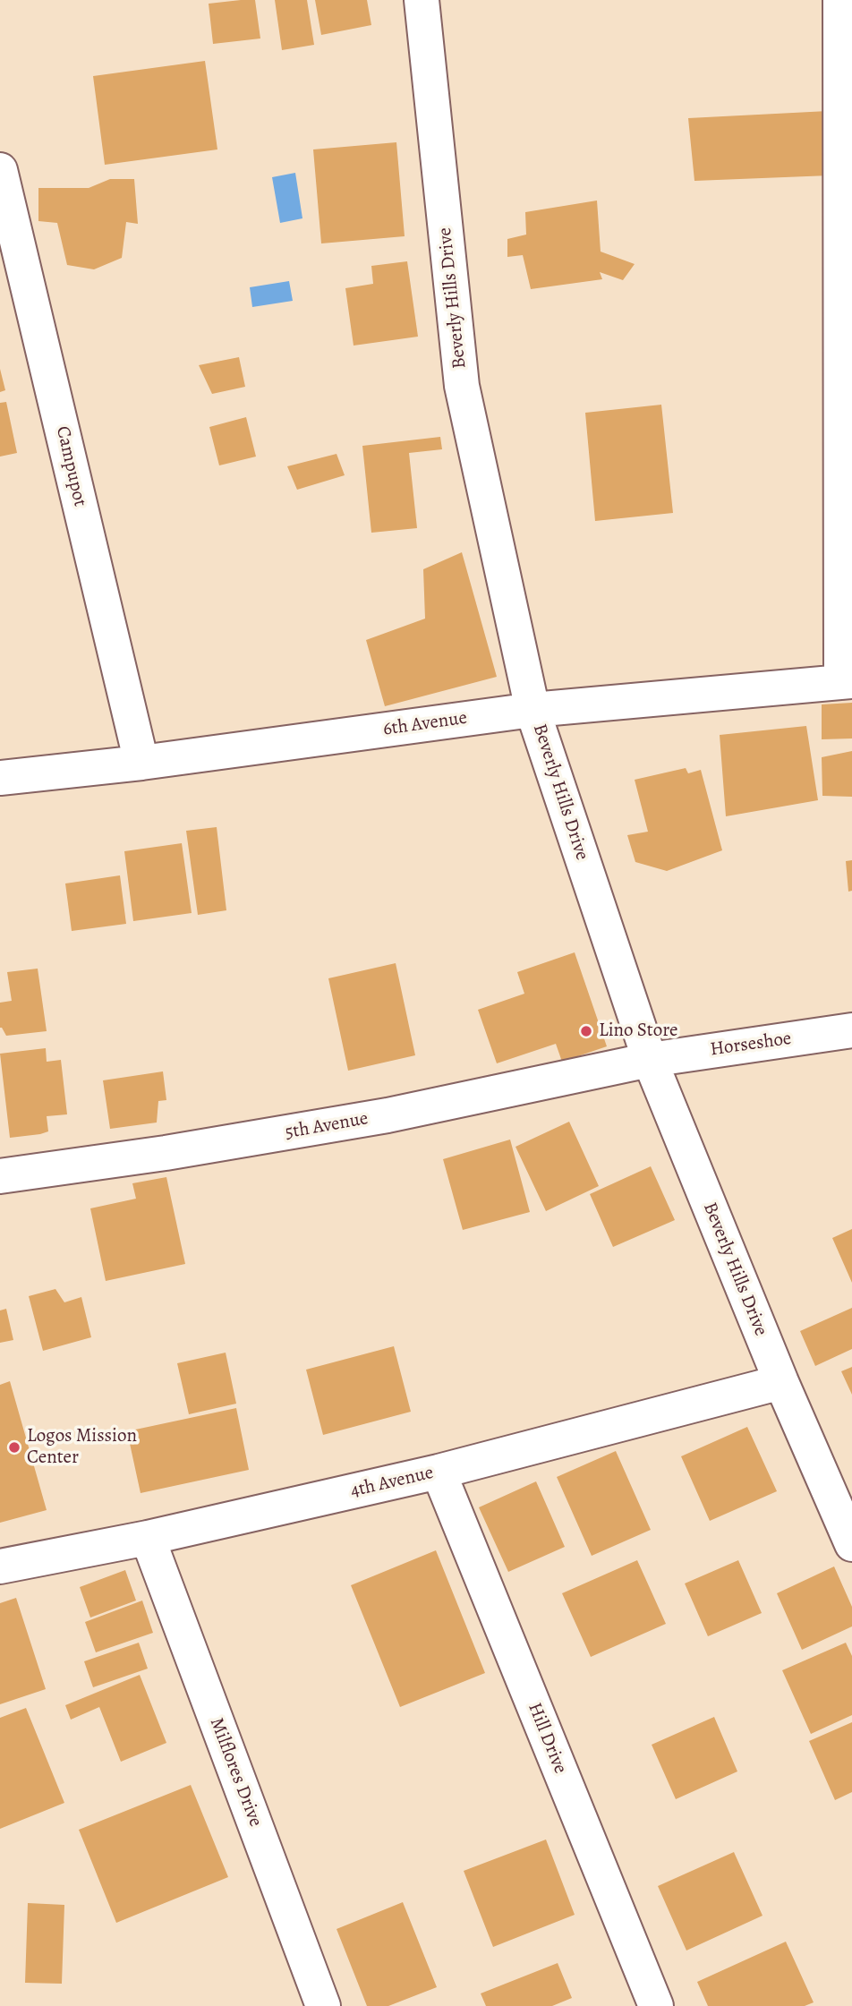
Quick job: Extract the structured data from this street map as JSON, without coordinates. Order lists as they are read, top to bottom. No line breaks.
{"streets":{"street":["Beverly Hills Drive","Campupot","6th Avenue","Horseshoe","5th Avenue","4th Avenue","Hill Drive","Milflores Drive"]},"crossings":[["Beverly Hills Drive","6th Avenue"],["Beverly Hills Drive","Horseshoe"],["Beverly Hills Drive","5th Avenue"],["Beverly Hills Drive","4th Avenue"],["Campupot","6th Avenue"],["Horseshoe","5th Avenue"],["4th Avenue","Hill Drive"],["4th Avenue","Milflores Drive"]],"places":["Lino Store","Logos Mission Center"]}
